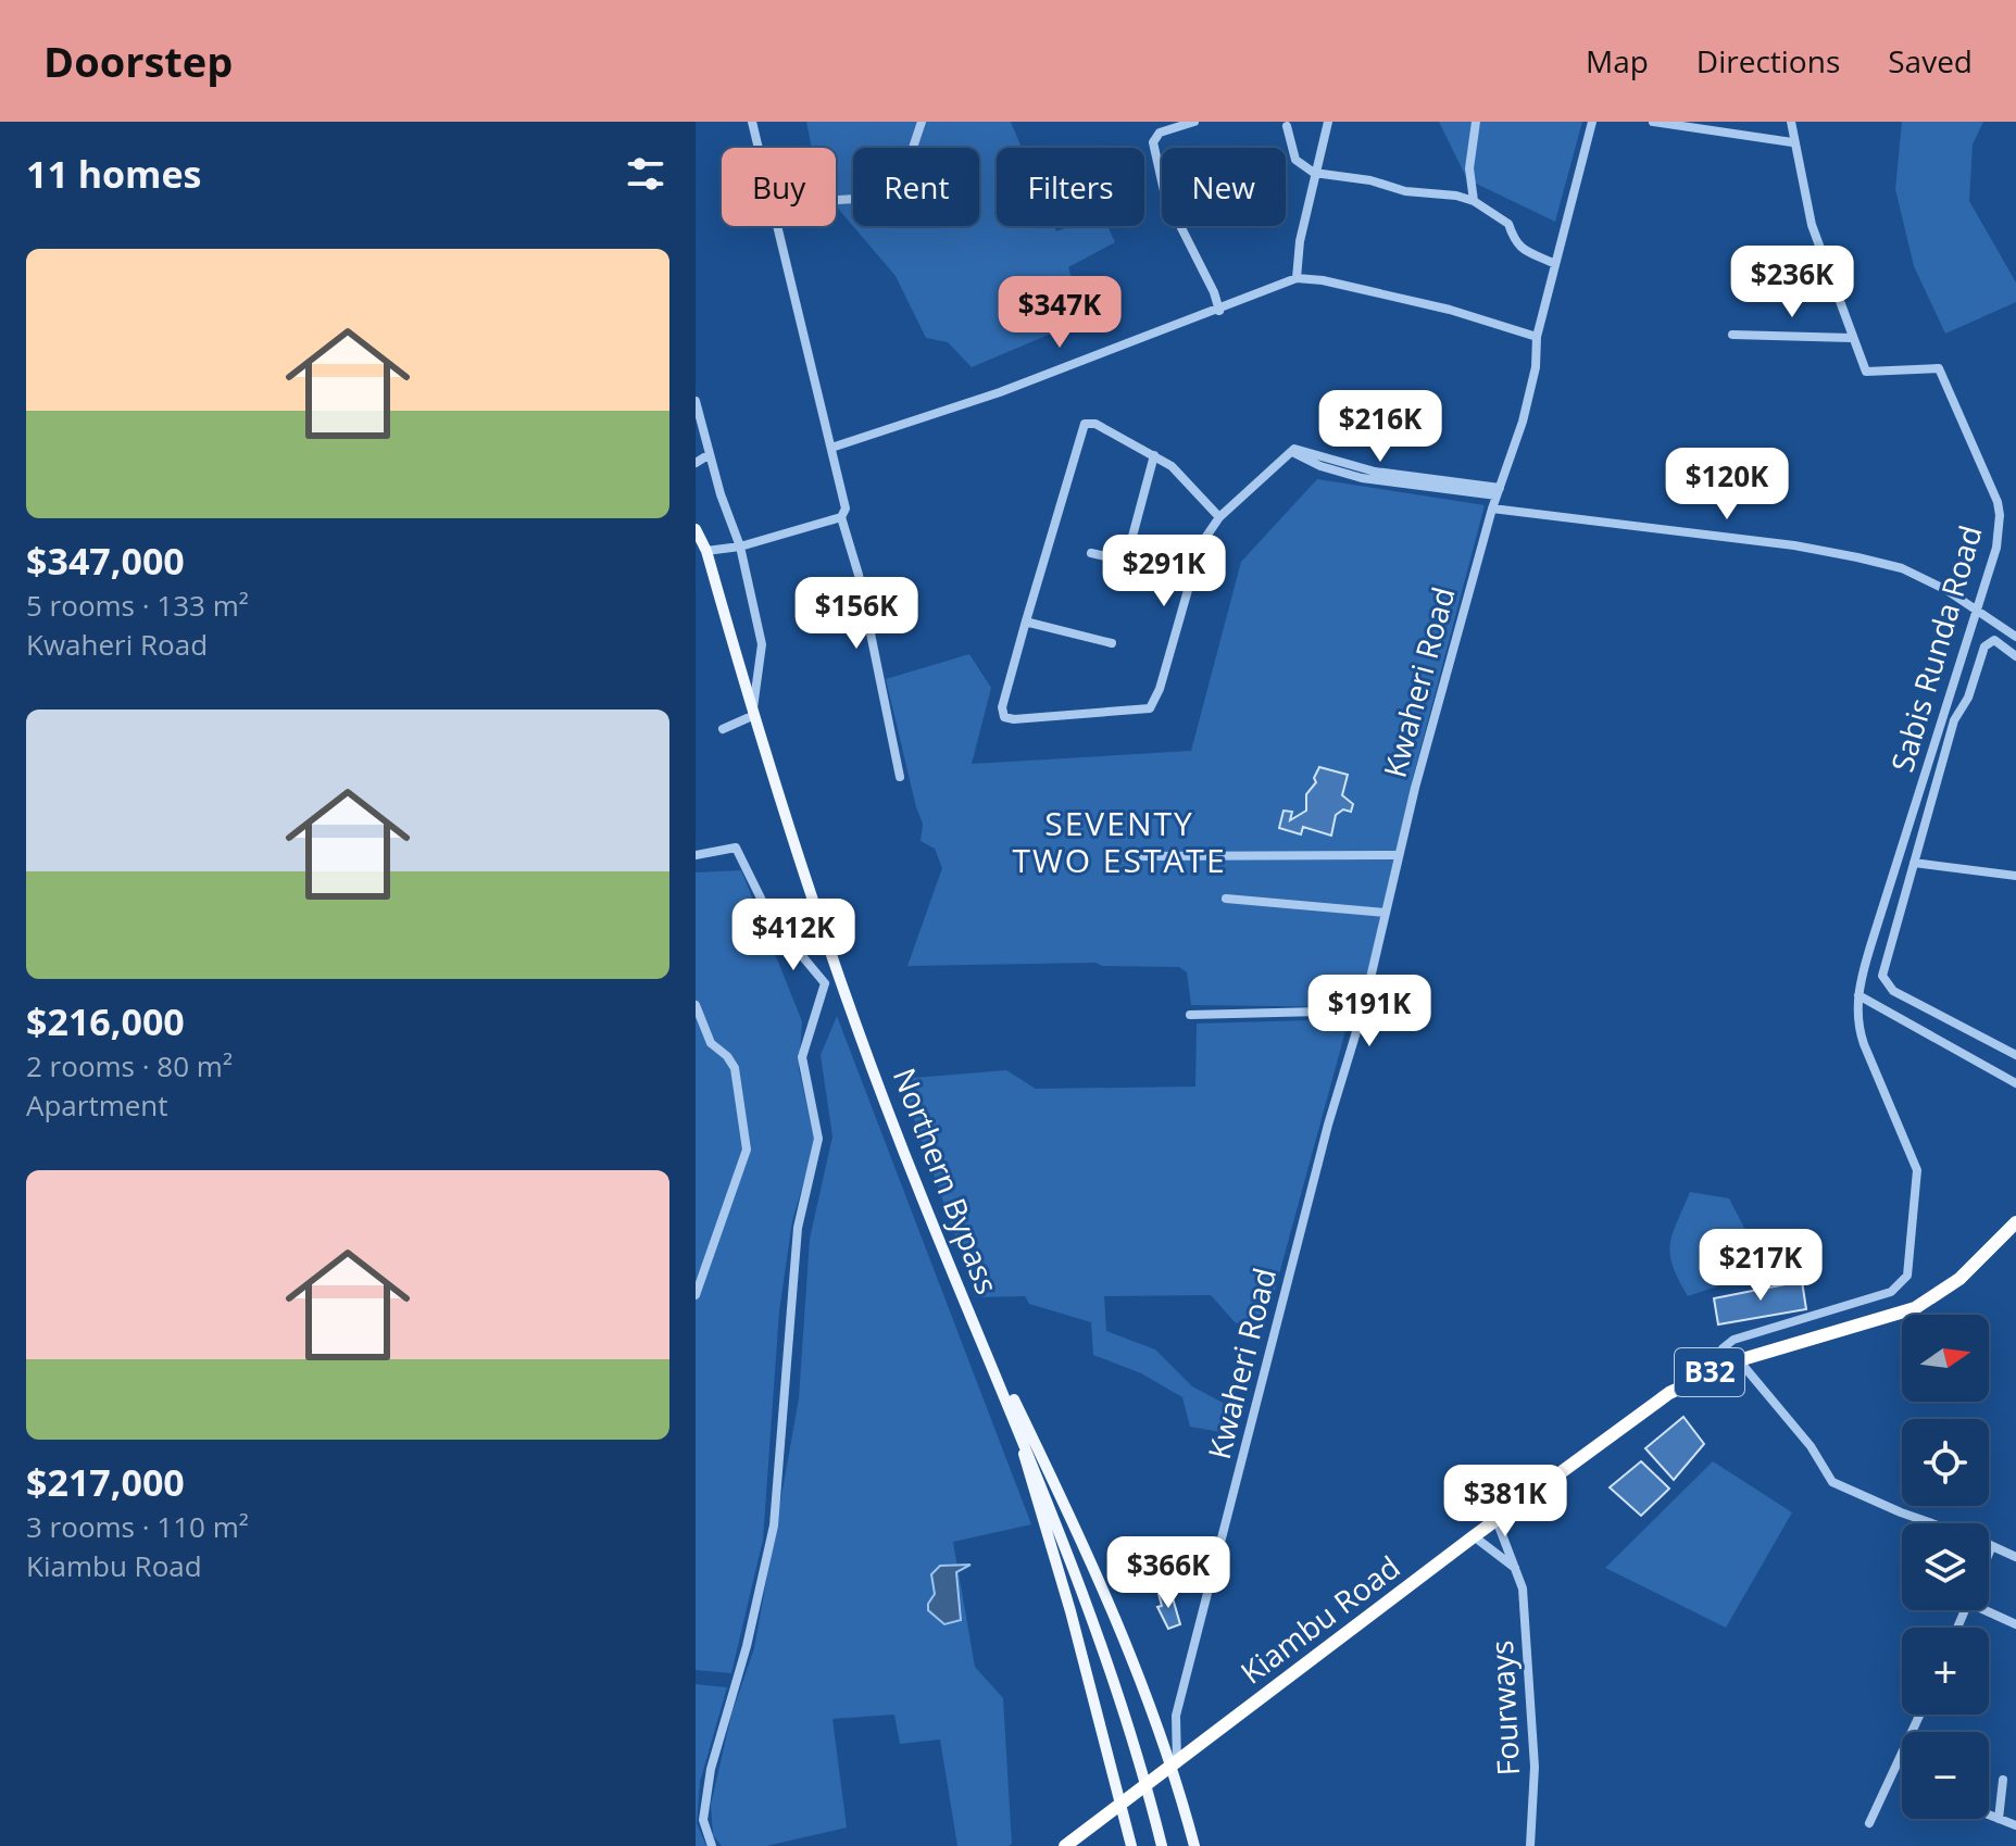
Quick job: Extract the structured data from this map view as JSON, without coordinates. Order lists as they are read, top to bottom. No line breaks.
{"streets":{"highway":["B32","Kiambu Road"],"main road":["Northern Bypass"],"street":["Sabis Runda Road","Kwaheri Road","Fourways"]},"crossings":[["Kwaheri Road","Kiambu Road"],["Kiambu Road","Fourways"]],"districts":["SEVENTY TWO ESTATE"],"north":"right","page":{"header":"Doorstep","nav":["Map","Directions","Saved"],"heading":"11 homes","chip":["Buy","Rent","Filters","New"],"list":[{"name":"$347,000","note":"5 rooms · 133 m² · Kwaheri Road"},{"name":"$216,000","note":"2 rooms · 80 m² · Apartment"},{"name":"$217,000","note":"3 rooms · 110 m² · Kiambu Road"}],"price":["$236K","$347K","$216K","$120K","$291K","$156K","$412K","$191K","$217K","$381K","$366K"],"map_buttons":["+","−"]}}
